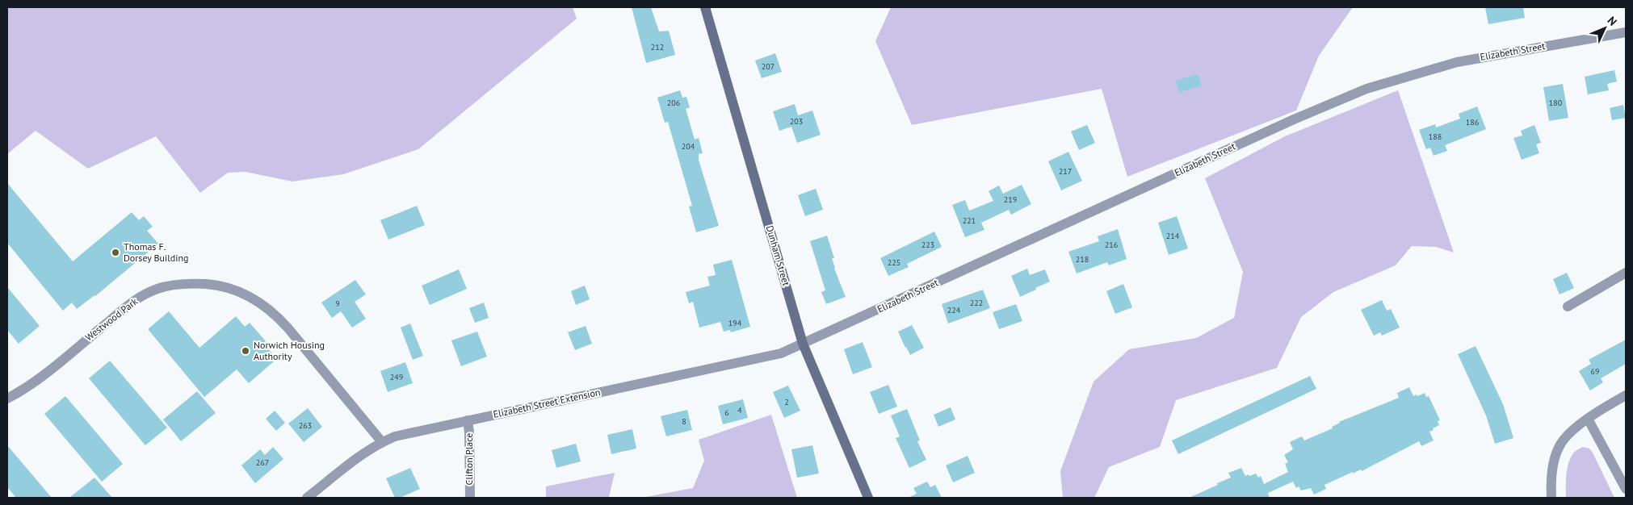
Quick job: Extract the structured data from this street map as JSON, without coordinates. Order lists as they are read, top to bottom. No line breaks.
{"streets":{"street":["Elizabeth Street","Dunham Street","Westwood Park","Elizabeth Street Extension","Clifton Place"]},"crossings":[["Elizabeth Street","Dunham Street"],["Elizabeth Street","Elizabeth Street Extension"],["Dunham Street","Elizabeth Street Extension"],["Westwood Park","Elizabeth Street Extension"],["Elizabeth Street Extension","Clifton Place"]],"places":["Thomas F. Dorsey Building","Norwich Housing Authority"],"house_numbers":["212","207","206","180","203","186","188","204","217","219","221","214","223","216","218","225","222","9","224","194","69","249","2","4","6","8","263","267"],"north":"top right"}
